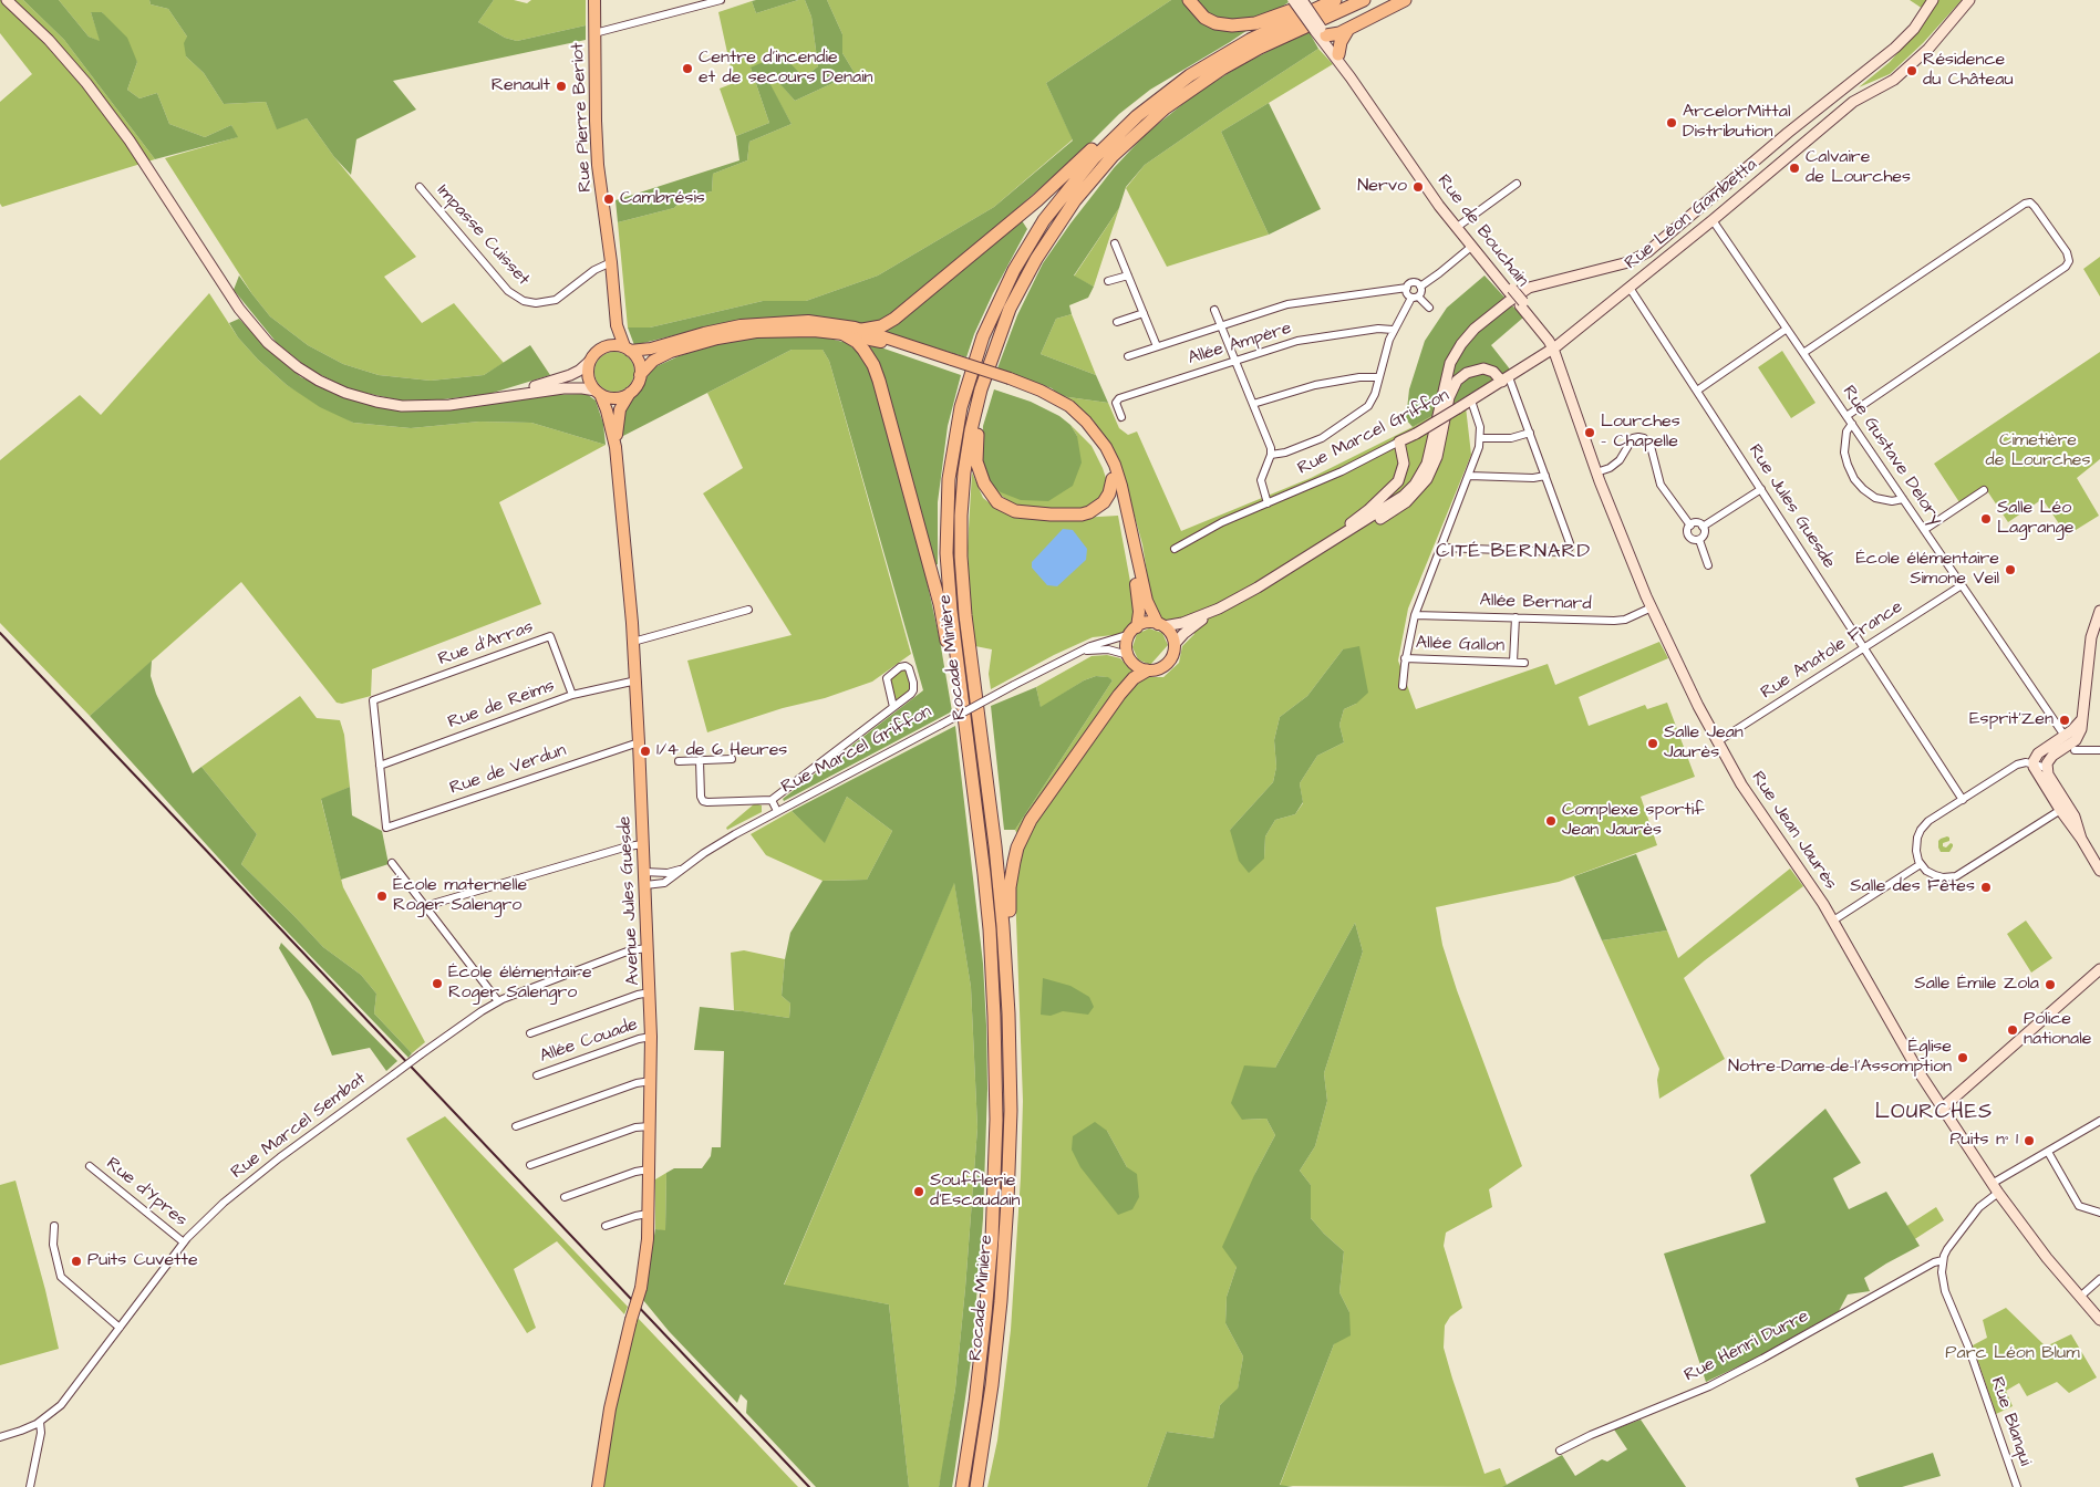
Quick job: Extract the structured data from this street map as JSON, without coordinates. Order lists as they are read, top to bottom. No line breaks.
{"streets":{"highway":["Rocade Minière"],"main road":["Rue Pierre Beriot","Avenue Jules Guesde"],"street":["Rue Léon Gambetta","Rue de Bouchain","Impasse Cuisset","Allée Ampère","Rue Marcel Griffon","Rue Gustave Delory","Rue Jules Guesde","Allée Bernard","Rue d'Arras","Allée Gallon","Rue Anatole France","Rue de Reims","Rue de Verdun","Rue Jean Jaurès","Allée Couade","Rue Marcel Sembat","Rue d'Ypres","Rue Henri Durre","Rue Blanqui"]},"crossings":[["Rue Pierre Beriot","Impasse Cuisset"],["Rue Léon Gambetta","Rue de Bouchain"],["Rue Léon Gambetta","Rue Marcel Griffon"],["Rue Léon Gambetta","Rue Gustave Delory"],["Rue Léon Gambetta","Rue Jules Guesde"],["Rue Léon Gambetta","Rue Jean Jaurès"],["Rue de Bouchain","Rue Marcel Griffon"],["Rue de Bouchain","Rue Jean Jaurès"],["Rue Marcel Griffon","Rue Jean Jaurès"],["Rue Marcel Griffon","Avenue Jules Guesde"],["Rue Gustave Delory","Rue Anatole France"],["Rue Jules Guesde","Rue Anatole France"],["Allée Bernard","Allée Gallon"],["Allée Bernard","Rue Jean Jaurès"],["Rue d'Arras","Rue de Reims"],["Rue d'Arras","Rue de Verdun"],["Rue Anatole France","Rue Jean Jaurès"],["Rue de Reims","Rue de Verdun"],["Rue de Reims","Avenue Jules Guesde"],["Rue de Verdun","Avenue Jules Guesde"],["Avenue Jules Guesde","Allée Couade"],["Avenue Jules Guesde","Rue Marcel Sembat"],["Rue Marcel Sembat","Rue d'Ypres"],["Rue Henri Durre","Rue Blanqui"]],"districts":["CITÉ BERNARD","LOURCHES"],"parks":["Cimetière de Lourches","Parc Léon Blum"],"places":["Centre d'incendie et de secours Denain","Résidence du Château","Renault","ArcelorMittal Distribution","Calvaire de Lourches","Nervo","Cambrésis","Lourches – Chapelle","Salle Léo Lagrange","École élémentaire Simone Veil","Esprit'Zen","Salle Jean Jaurès","1/4 de 6 Heures","Complexe sportif Jean Jaurès","Salle des Fêtes","École maternelle Roger Salengro","École élémentaire Roger Salengro","Salle Émile Zola","Police nationale","Église Notre-Dame-de-l'Assomption","Puits n° 1","Soufflerie d'Escaudain","Puits Cuvette"]}
